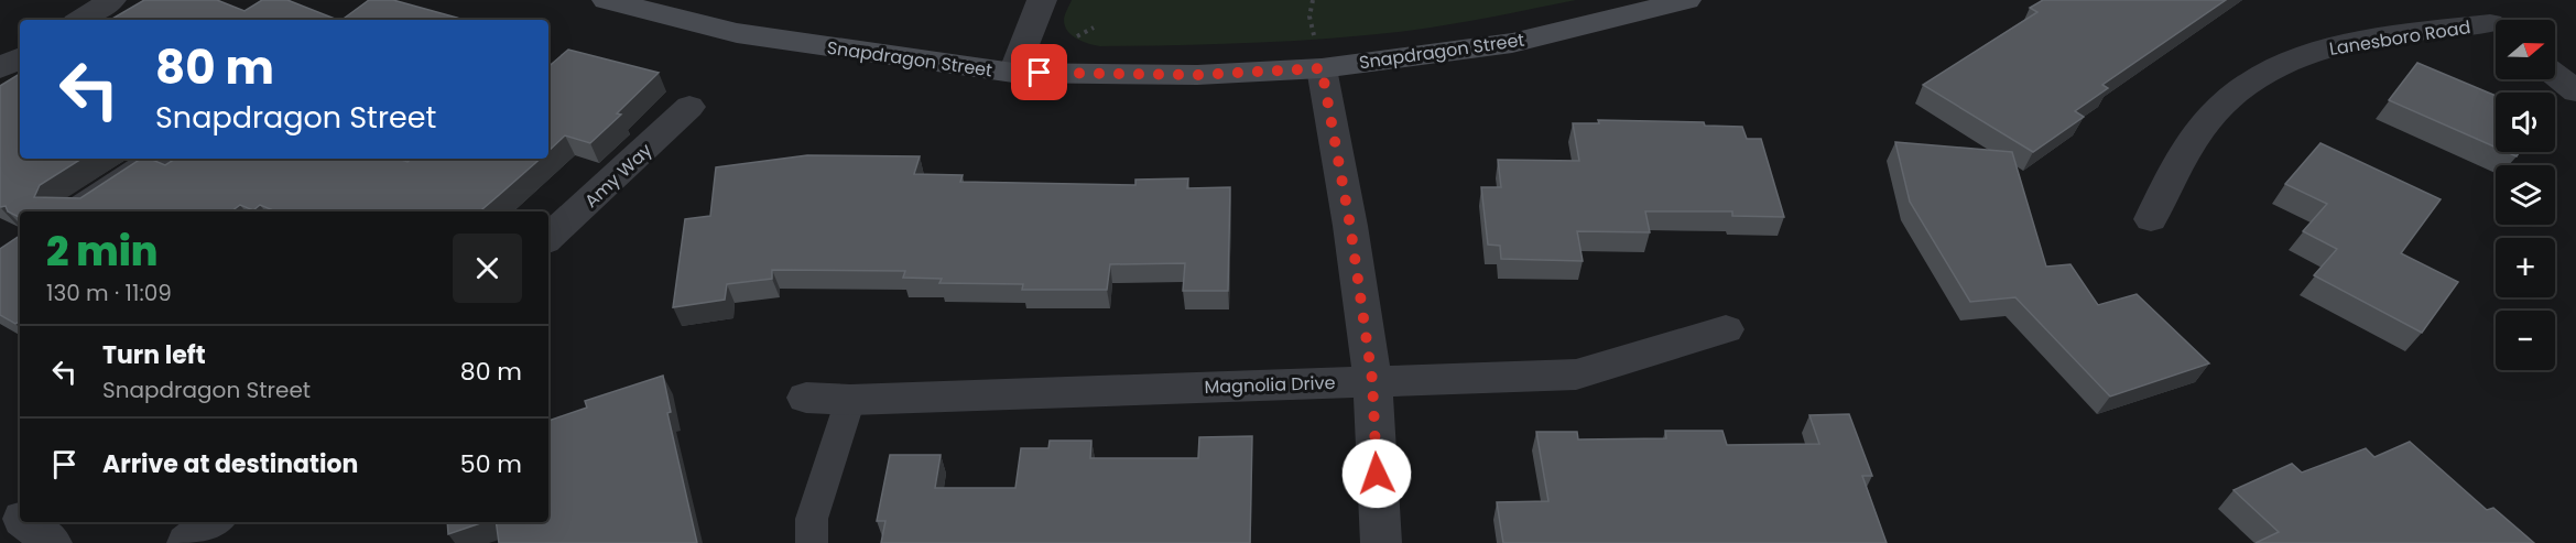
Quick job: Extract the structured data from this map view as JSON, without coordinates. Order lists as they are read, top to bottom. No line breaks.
{"streets":{"street":["Lanesboro Road","Snapdragon Street","Amy Way","Magnolia Drive"]},"north":"right","page":{"map_buttons":["+","−"],"turn":["80 m","Snapdragon Street"],"heading":["2 min","130 m · 11:09"],"list":[{"name":"Turn left","note":"Snapdragon Street","value":"80 m"},{"name":"Arrive at destination","value":"50 m"}]}}
